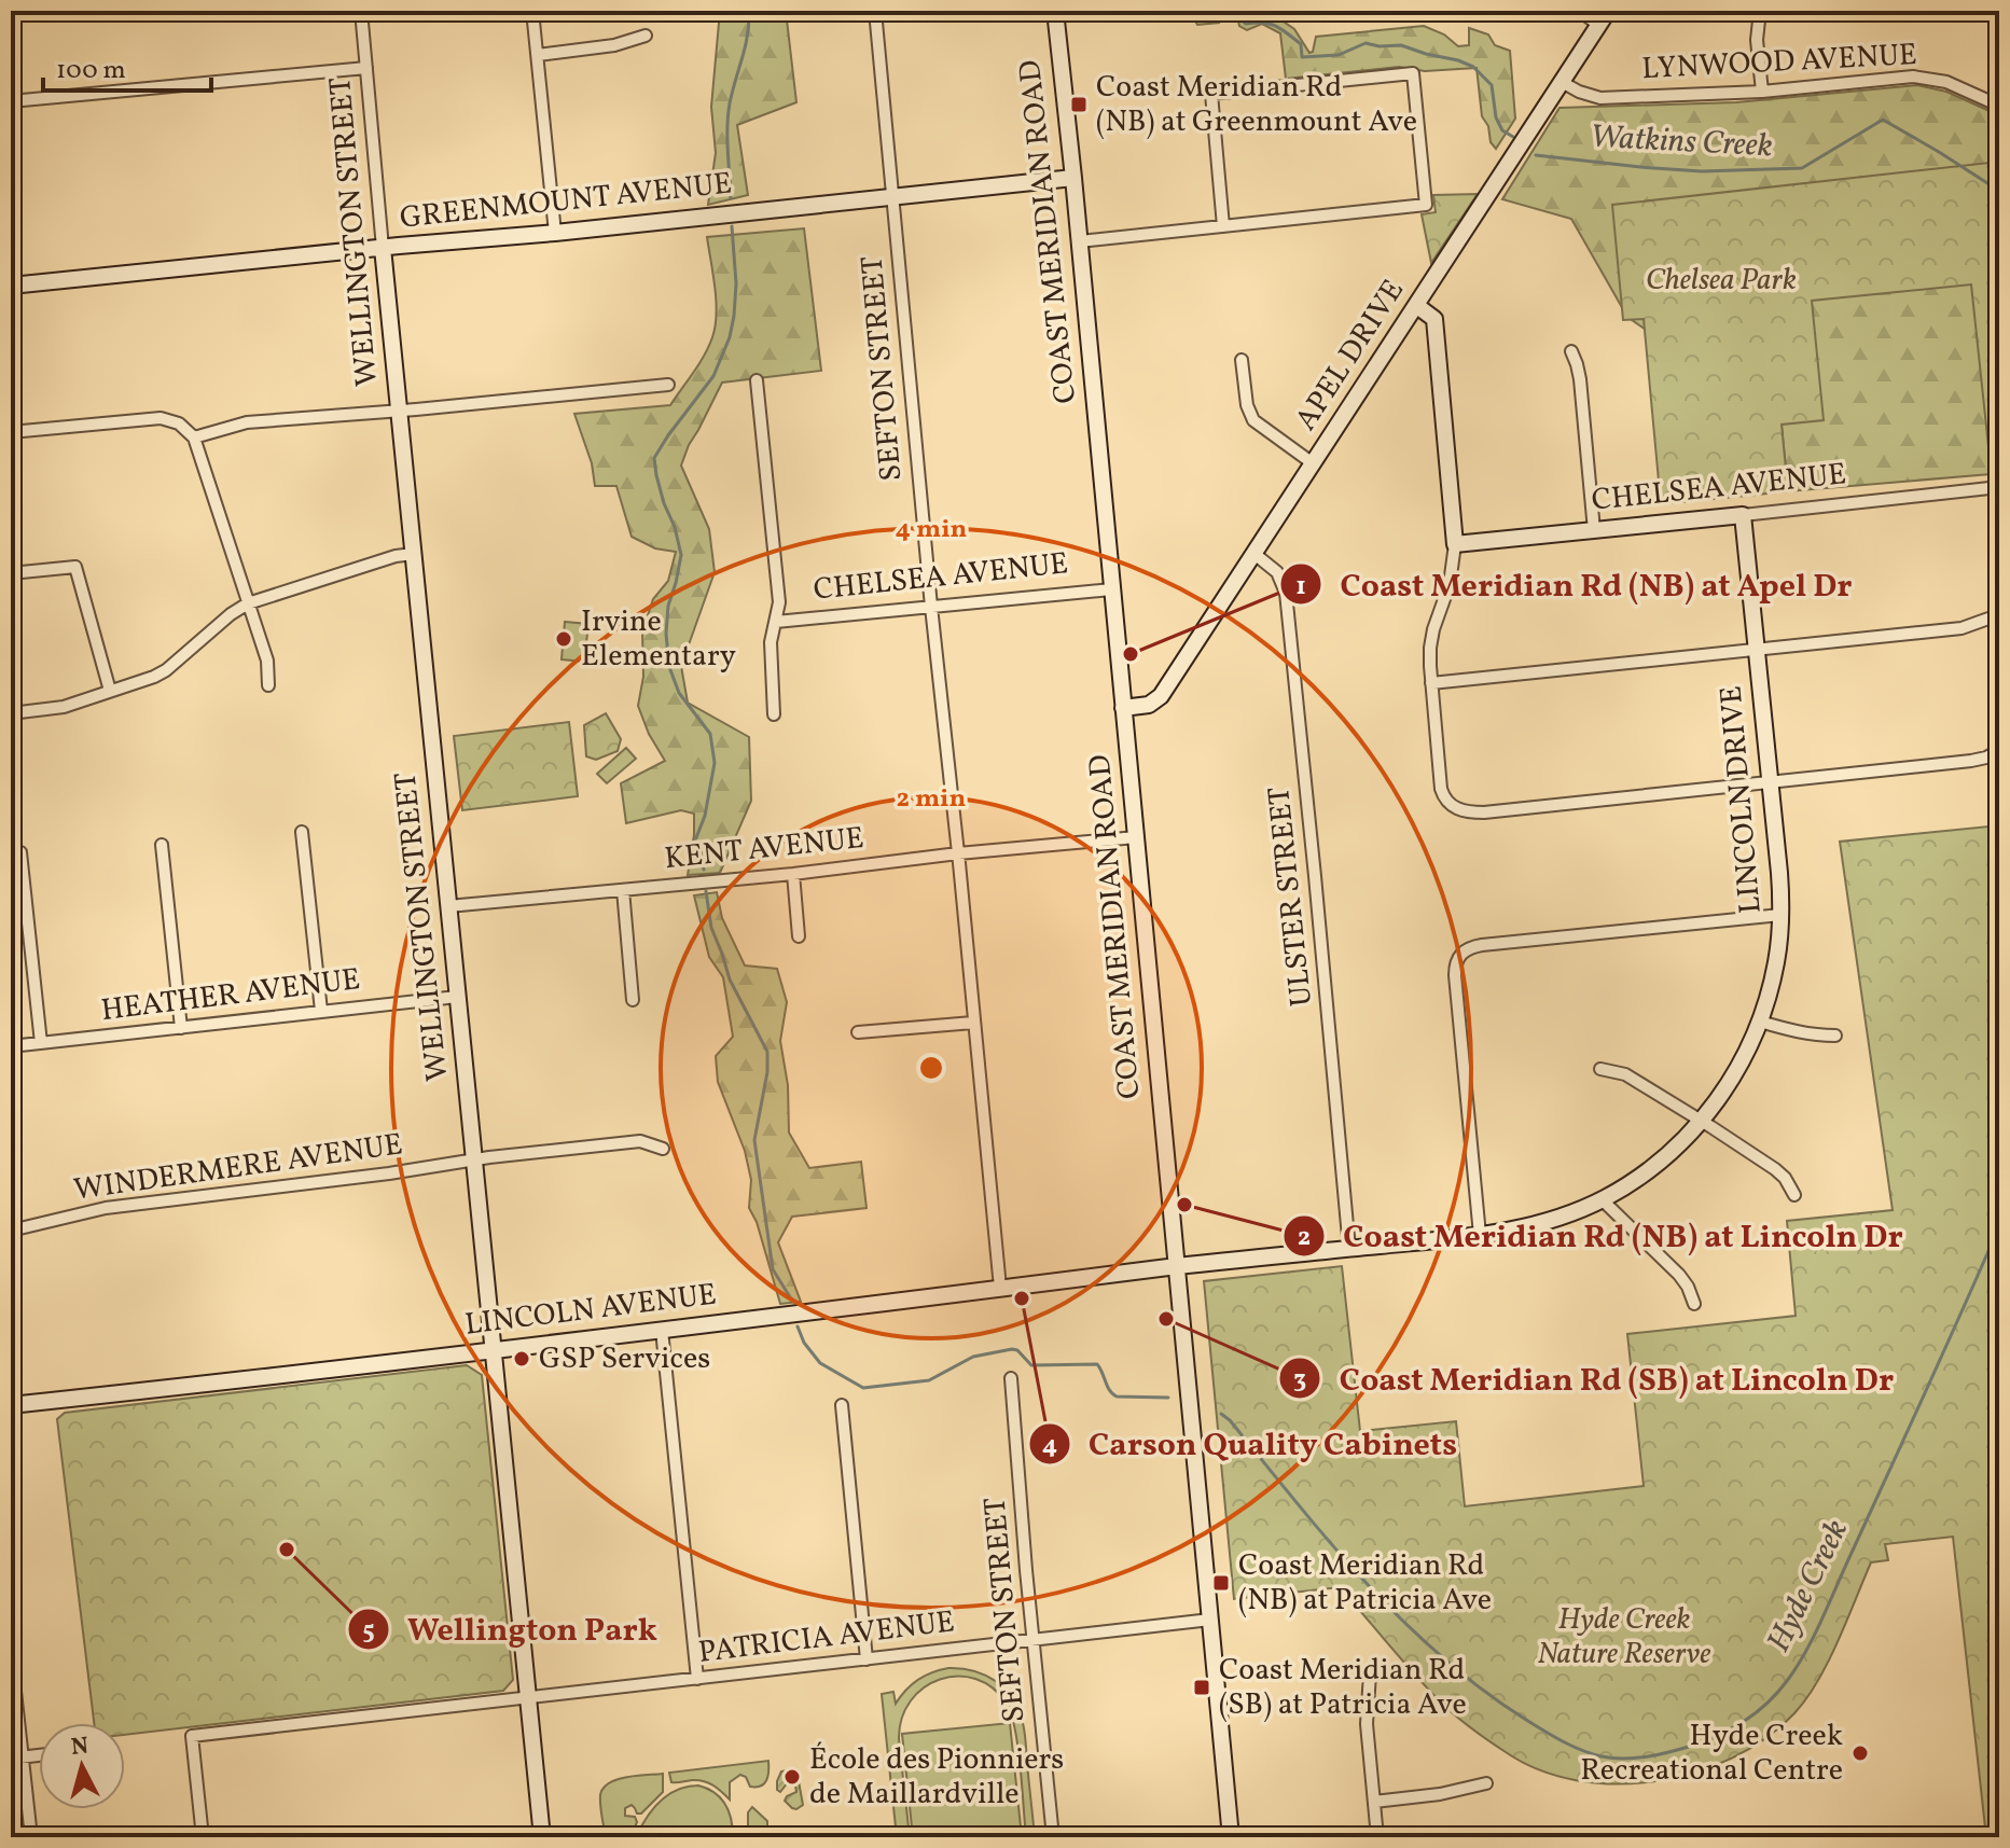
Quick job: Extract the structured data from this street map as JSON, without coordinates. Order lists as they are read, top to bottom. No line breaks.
{"streets":{"street":["LYNWOOD AVENUE","GREENMOUNT AVENUE","WELLINGTON STREET","COAST MERIDIAN ROAD","APEL DRIVE","SEFTON STREET","CHELSEA AVENUE","LINCOLN DRIVE","KENT AVENUE","ULSTER STREET","HEATHER AVENUE","WINDERMERE AVENUE","LINCOLN AVENUE","PATRICIA AVENUE"]},"crossings":[["LYNWOOD AVENUE","APEL DRIVE"],["GREENMOUNT AVENUE","WELLINGTON STREET"],["GREENMOUNT AVENUE","COAST MERIDIAN ROAD"],["GREENMOUNT AVENUE","SEFTON STREET"],["WELLINGTON STREET","KENT AVENUE"],["WELLINGTON STREET","HEATHER AVENUE"],["WELLINGTON STREET","WINDERMERE AVENUE"],["WELLINGTON STREET","LINCOLN AVENUE"],["WELLINGTON STREET","PATRICIA AVENUE"],["COAST MERIDIAN ROAD","APEL DRIVE"],["COAST MERIDIAN ROAD","CHELSEA AVENUE"],["COAST MERIDIAN ROAD","LINCOLN DRIVE"],["COAST MERIDIAN ROAD","KENT AVENUE"],["COAST MERIDIAN ROAD","LINCOLN AVENUE"],["COAST MERIDIAN ROAD","PATRICIA AVENUE"],["APEL DRIVE","ULSTER STREET"],["SEFTON STREET","CHELSEA AVENUE"],["SEFTON STREET","KENT AVENUE"],["SEFTON STREET","LINCOLN AVENUE"],["SEFTON STREET","PATRICIA AVENUE"],["CHELSEA AVENUE","LINCOLN DRIVE"],["LINCOLN DRIVE","ULSTER STREET"],["LINCOLN DRIVE","LINCOLN AVENUE"]],"water":["Watkins Creek","Hyde Creek"],"parks":["Chelsea Park","Hyde Creek Nature Reserve"],"places":{"transit":["Coast Meridian Rd (NB) at Greenmount Ave","Coast Meridian Rd (NB) at Patricia Ave","Coast Meridian Rd (SB) at Patricia Ave"],"other":["Irvine Elementary","Coast Meridian Rd (NB) at Apel Dr","Coast Meridian Rd (NB) at Lincoln Dr","Carson Quality Cabinets","Coast Meridian Rd (SB) at Lincoln Dr","GSP Services","Wellington Park","Hyde Creek Recreational Centre","École des Pionniers de Maillardville"]},"scale_bar":"100 m","north":"top","rings":["4 min","2 min"]}
